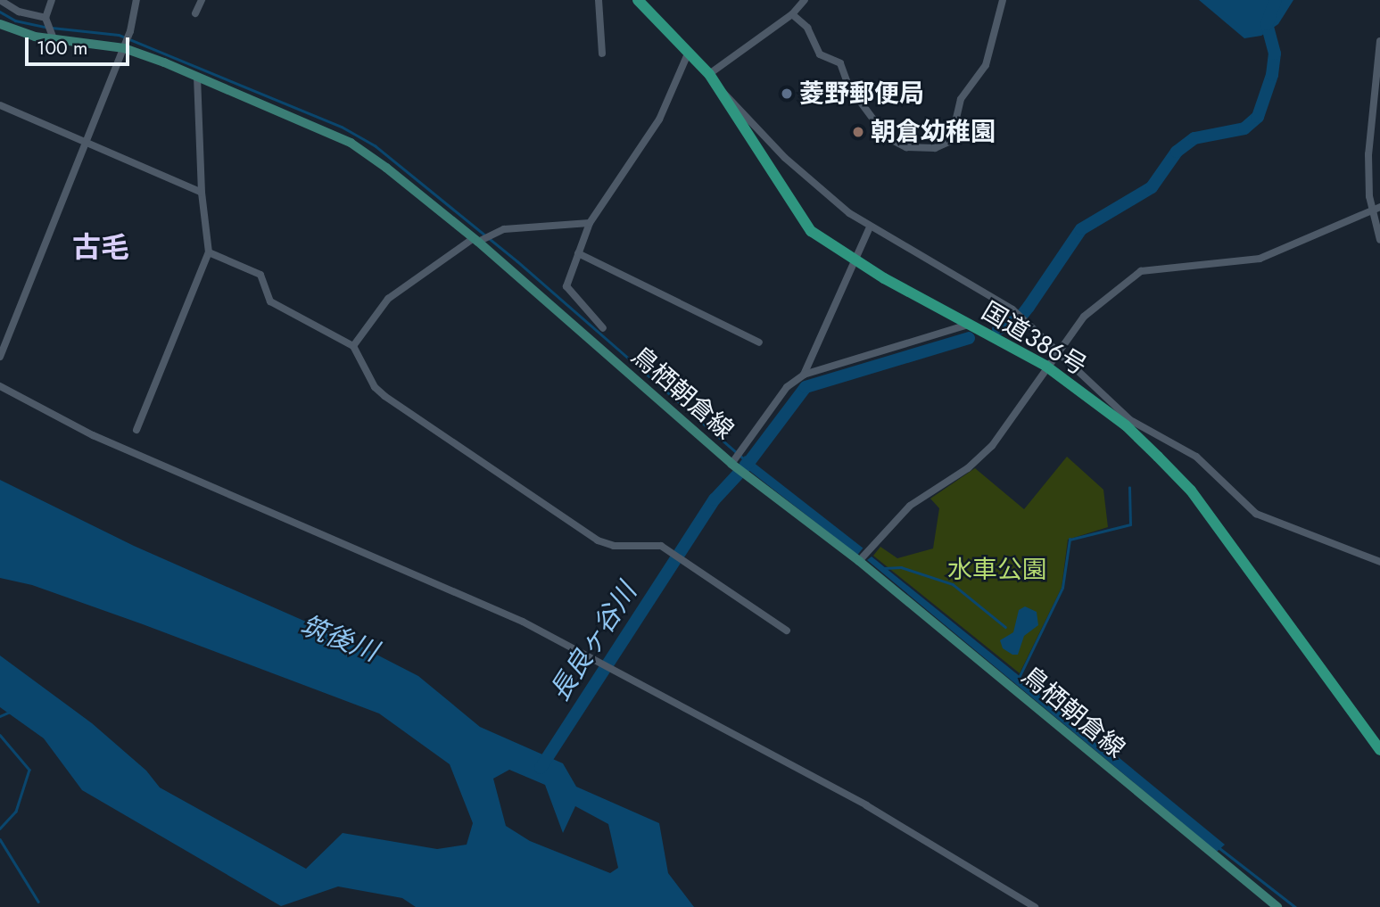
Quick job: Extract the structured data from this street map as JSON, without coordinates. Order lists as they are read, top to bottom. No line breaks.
{"streets":{"highway":["国道386号"],"main road":["鳥栖朝倉線"]},"districts":["古毛"],"water":["筑後川","長良ヶ谷川"],"parks":["水車公園"],"places":["菱野郵便局","朝倉幼稚園"],"scale_bar":"100 m"}
